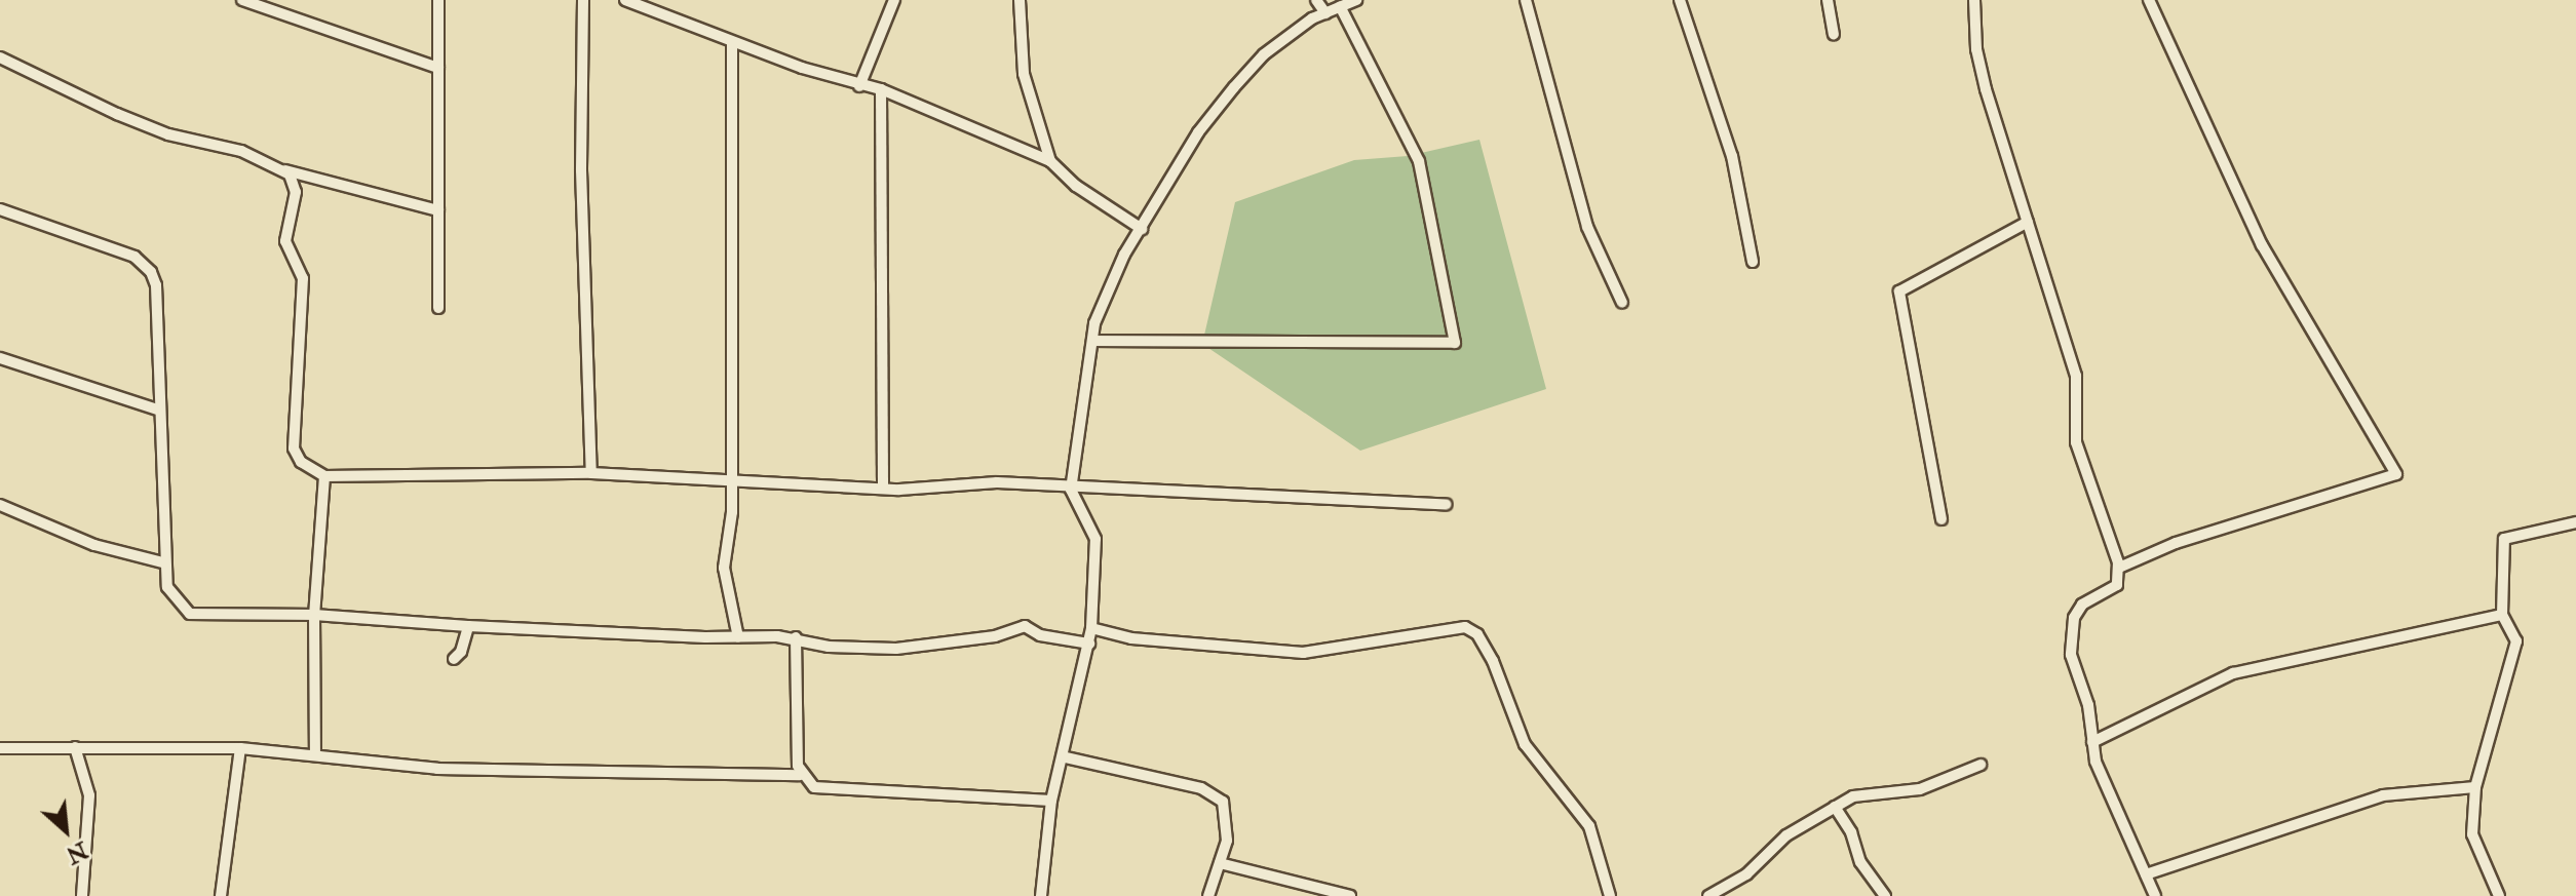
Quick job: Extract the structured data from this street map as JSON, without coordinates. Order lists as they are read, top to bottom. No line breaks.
{"north":"bottom right"}
